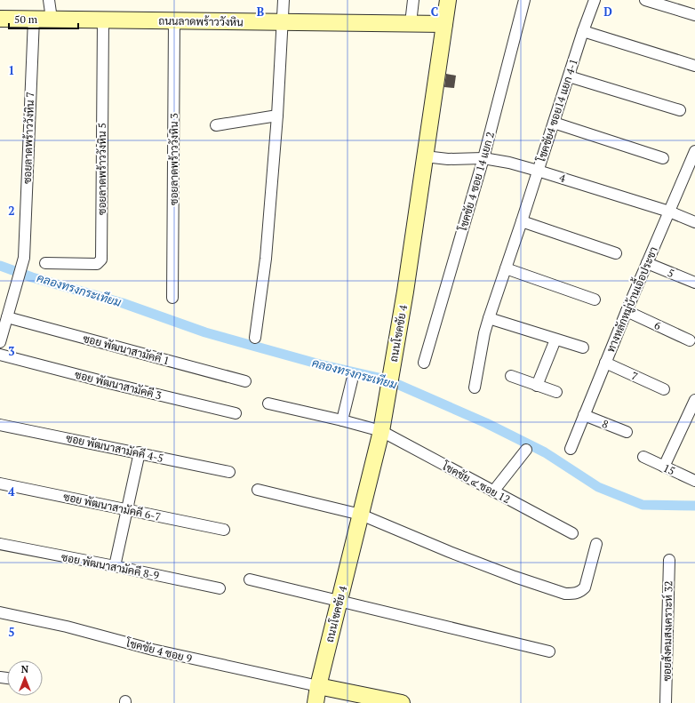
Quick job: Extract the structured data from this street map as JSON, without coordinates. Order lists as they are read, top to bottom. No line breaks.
{"streets":{"main road":["ถนนลาดพร้าววังหิน","ถนนโชคชัย 4"],"street":["โชคชัย4 ซอย14 แยก 4-1","ซอยลาดพร้าววังหิน 7","ซอยลาดพร้าววังหิน 3","ซอยลาดพร้าววังหิน 5","4","โชคชัย 4 ซอย 14 แยก 2","5","ทางหลักหมู่บ้านเอื้อประชา","6","ซอย พัฒนาสามัคคี 1","7","ซอย พัฒนาสามัคคี 3","8","ซอย พัฒนาสามัคคี 4-5","15","โชคชัย ๔ ซอย 12","ซอย พัฒนาสามัคคี 6-7","ซอย พัฒนาสามัคคี 8-9","ซอยสังคมสงเคราะห์ 32","โชคชัย 4 ซอย 9"]},"crossings":[["ถนนลาดพร้าววังหิน","ซอยลาดพร้าววังหิน 7"],["ถนนลาดพร้าววังหิน","ซอยลาดพร้าววังหิน 3"],["ถนนลาดพร้าววังหิน","ซอยลาดพร้าววังหิน 5"],["ถนนลาดพร้าววังหิน","ถนนโชคชัย 4"],["โชคชัย4 ซอย14 แยก 4-1","4"],["ซอยลาดพร้าววังหิน 7","ซอย พัฒนาสามัคคี 1"],["4","โชคชัย 4 ซอย 14 แยก 2"],["4","ทางหลักหมู่บ้านเอื้อประชา"],["4","ถนนโชคชัย 4"],["5","ทางหลักหมู่บ้านเอื้อประชา"],["ทางหลักหมู่บ้านเอื้อประชา","6"],["ทางหลักหมู่บ้านเอื้อประชา","7"],["ทางหลักหมู่บ้านเอื้อประชา","8"],["ถนนโชคชัย 4","โชคชัย ๔ ซอย 12"],["ถนนโชคชัย 4","โชคชัย 4 ซอย 9"]],"water":["คลองทรงกระเทียม"],"scale_bar":"50 m","north":"top","grid":{"columns":["B","C","D"],"rows":["1","2","3","4","5"]}}
